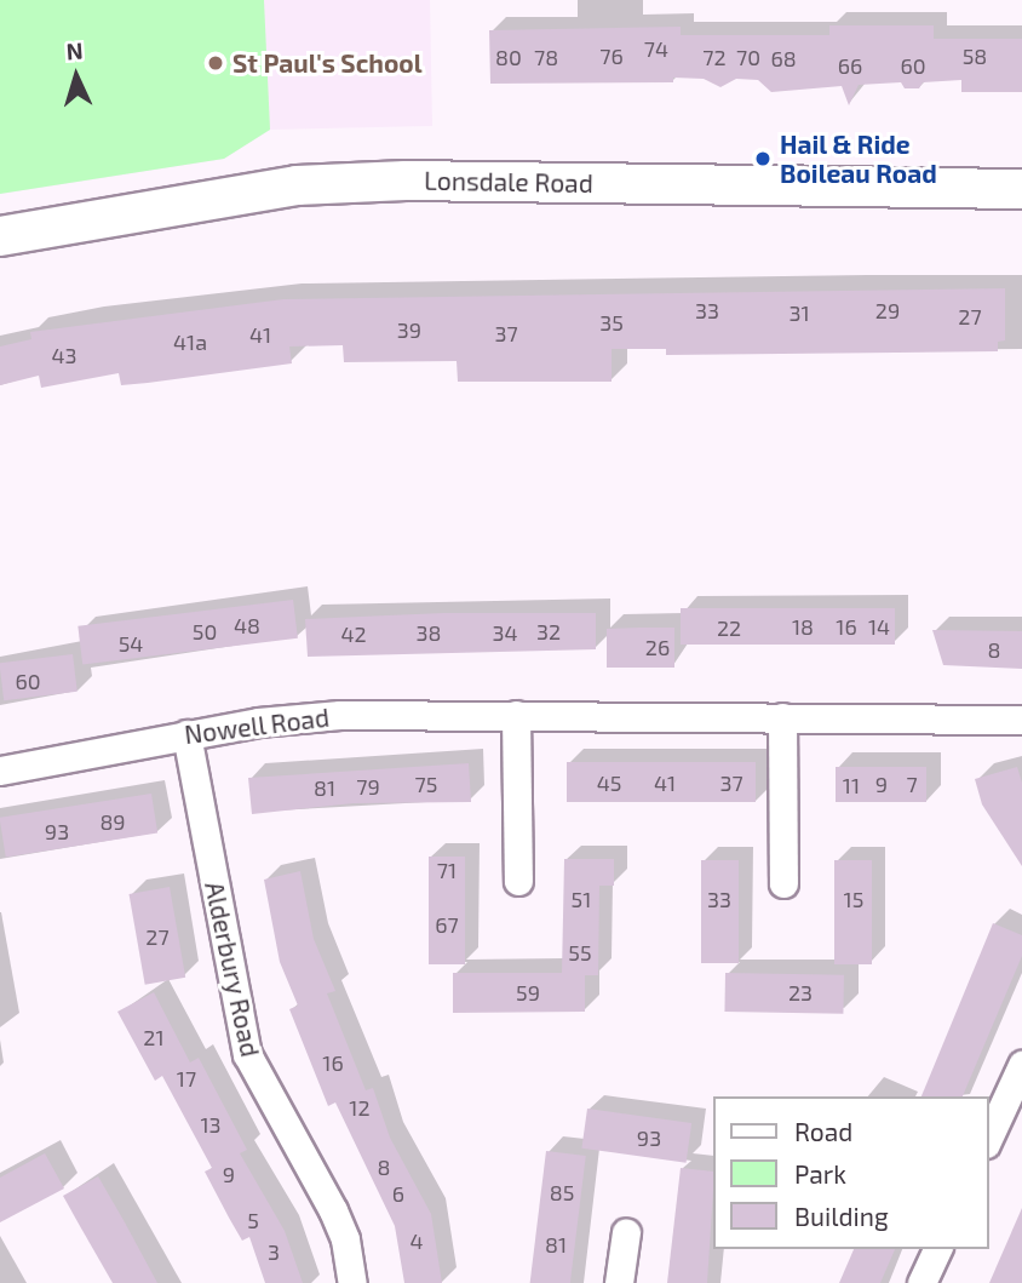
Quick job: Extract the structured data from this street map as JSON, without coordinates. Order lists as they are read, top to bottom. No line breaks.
{"streets":{"main road":["Lonsdale Road"],"street":["Nowell Road","Alderbury Road"]},"crossings":[["Nowell Road","Alderbury Road"]],"places":["St Paul's School","Hail & Ride Boileau Road"],"house_numbers":["74","76","58","80","78","72","70","68","66","60","33","29","31","27","35","39","37","41","41a","43","48","18","16","14","22","50","32","38","34","42","54","26","8","60","45","41","37","75","9","7","11","79","81","89","93","71","51","33","15","67","27","55","59","23","21","16","17","12","13","93","8","9","85","6","5","4","81","3"],"legend":["Road","Park","Building"],"north":"top"}
